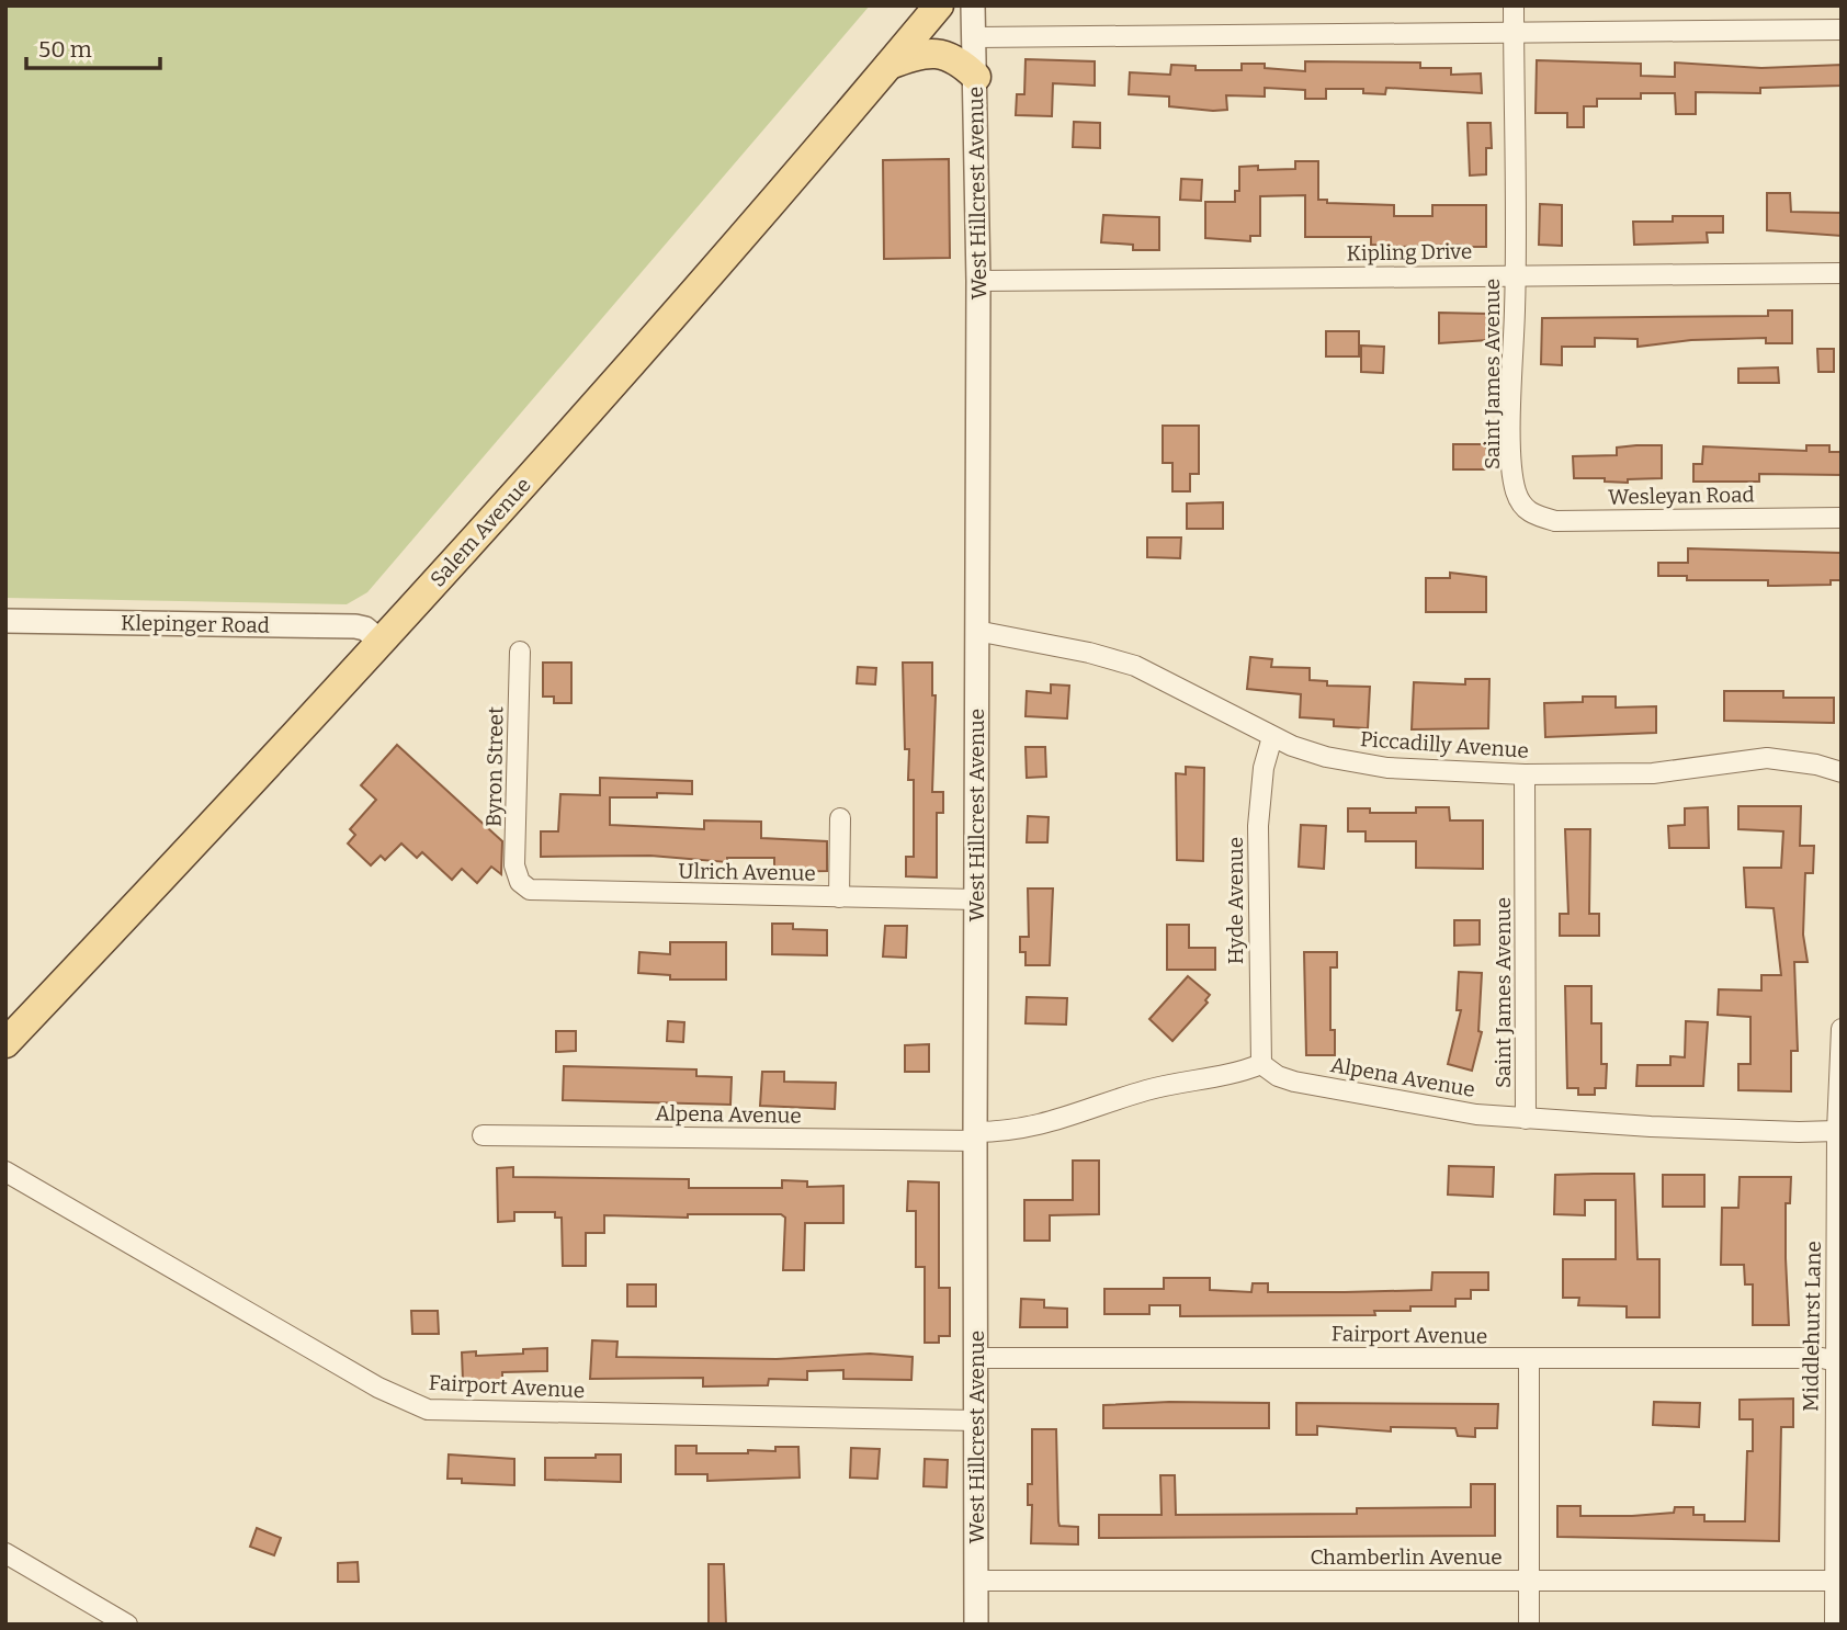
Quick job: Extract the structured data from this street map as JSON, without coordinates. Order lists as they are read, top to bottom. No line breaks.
{"streets":{"main road":["Salem Avenue"],"street":["West Hillcrest Avenue","Kipling Drive","Saint James Avenue","Wesleyan Road","Klepinger Road","Piccadilly Avenue","Byron Street","Ulrich Avenue","Hyde Avenue","Alpena Avenue","Middlehurst Lane","Fairport Avenue","Chamberlin Avenue"]},"crossings":[["West Hillcrest Avenue","Kipling Drive"],["West Hillcrest Avenue","Piccadilly Avenue"],["West Hillcrest Avenue","Ulrich Avenue"],["West Hillcrest Avenue","Alpena Avenue"],["West Hillcrest Avenue","Fairport Avenue"],["West Hillcrest Avenue","Chamberlin Avenue"],["Kipling Drive","Saint James Avenue"],["Saint James Avenue","Wesleyan Road"],["Saint James Avenue","Piccadilly Avenue"],["Saint James Avenue","Alpena Avenue"],["Salem Avenue","Klepinger Road"],["Piccadilly Avenue","Hyde Avenue"],["Byron Street","Ulrich Avenue"],["Hyde Avenue","Alpena Avenue"],["Alpena Avenue","Middlehurst Lane"],["Middlehurst Lane","Fairport Avenue"],["Middlehurst Lane","Chamberlin Avenue"]],"scale_bar":"50 m"}
